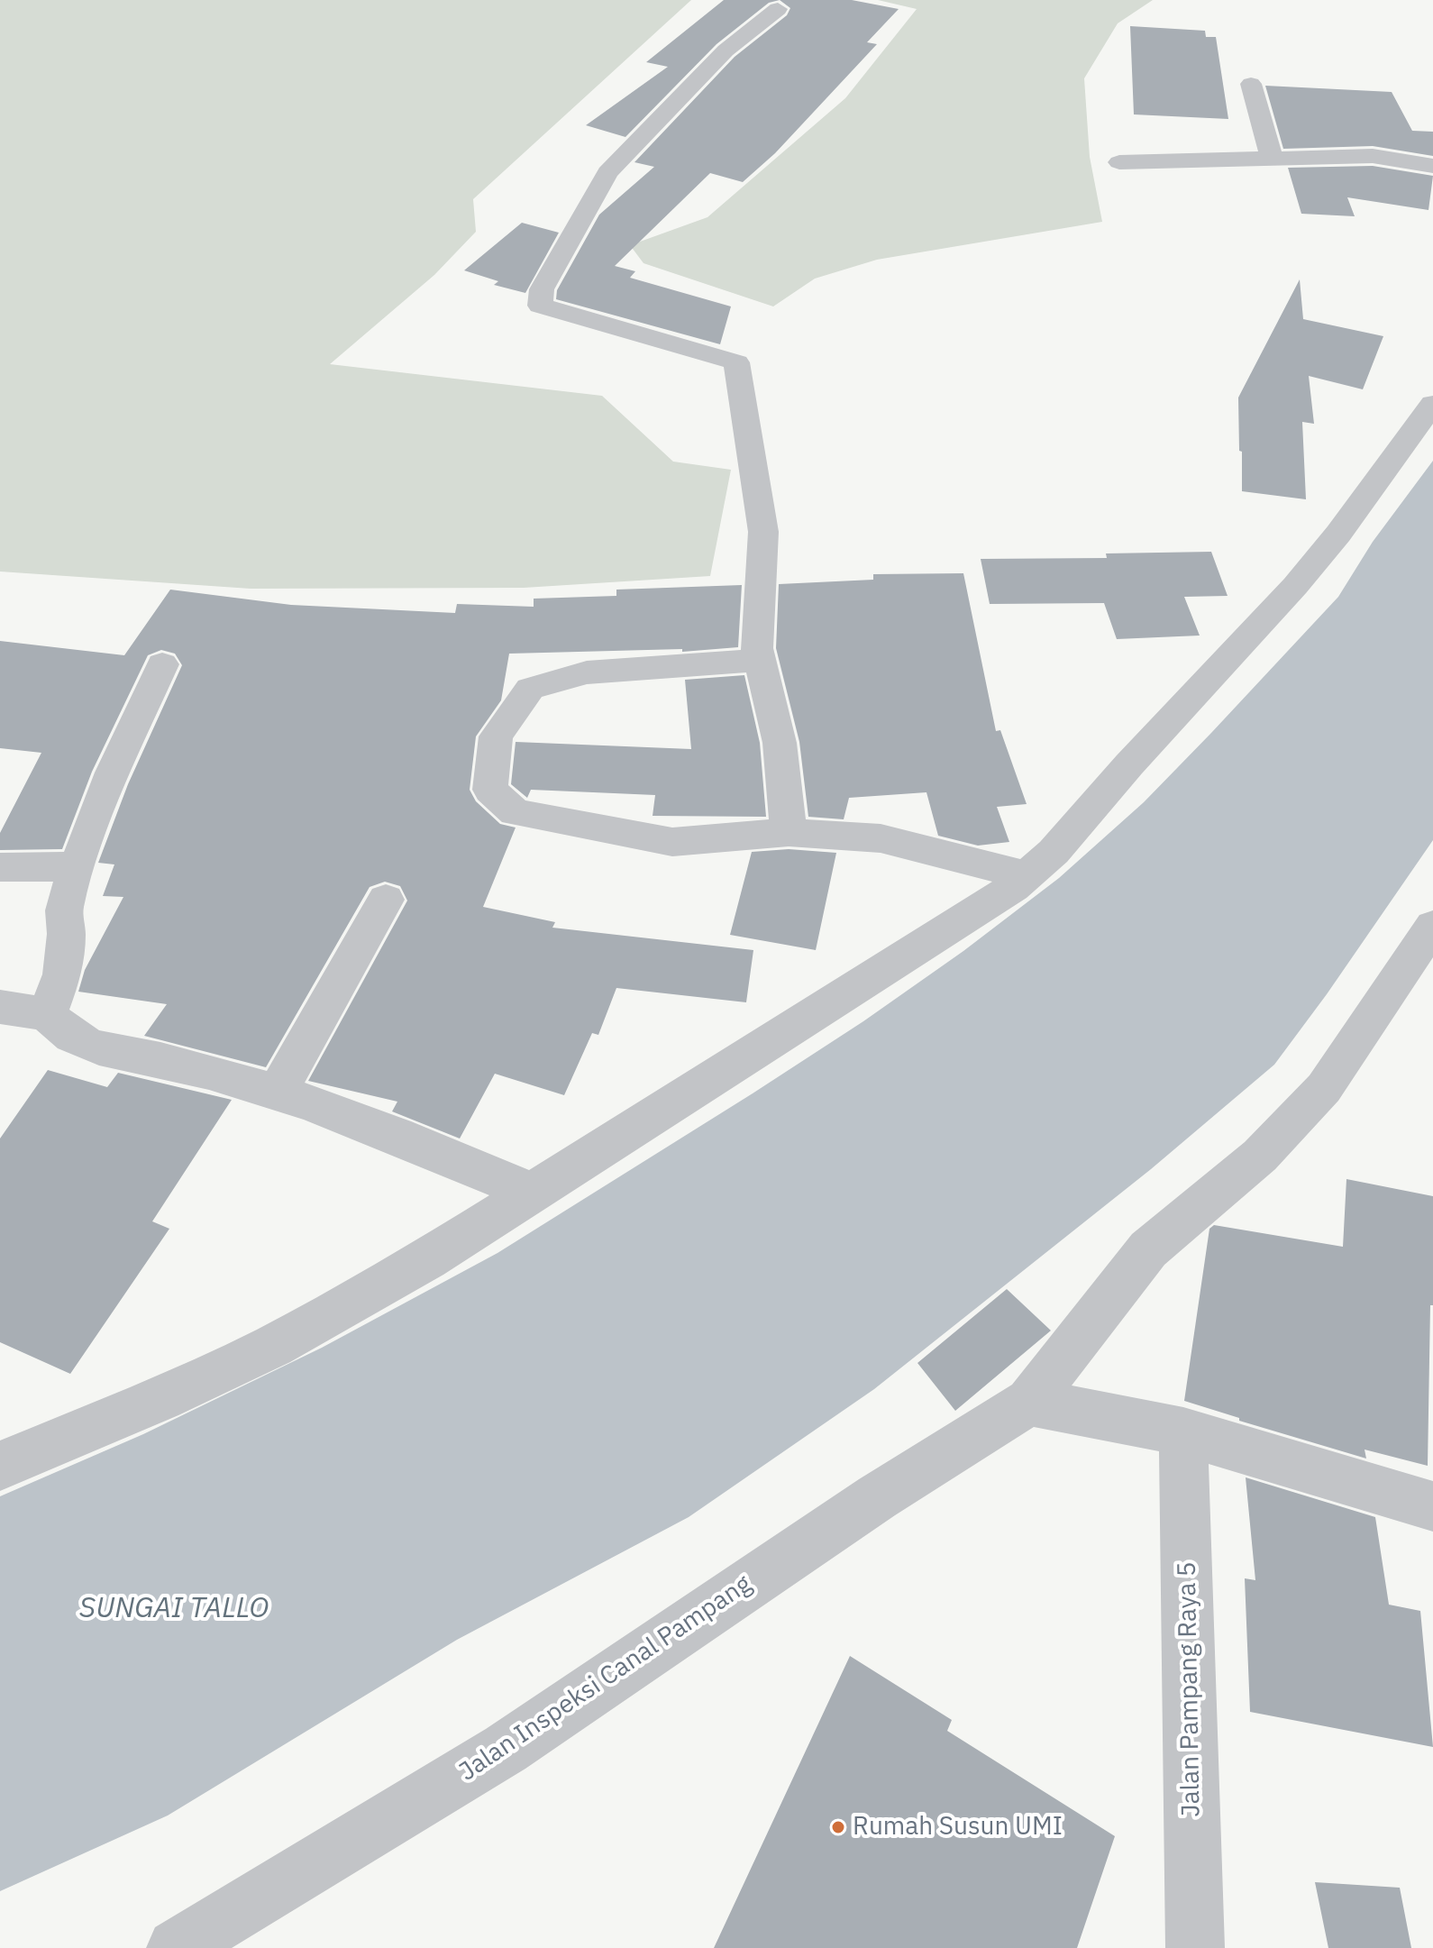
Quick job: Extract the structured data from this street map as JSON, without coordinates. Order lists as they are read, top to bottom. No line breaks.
{"streets":{"street":["Jalan Inspeksi Canal Pampang","Jalan Pampang Raya 5"]},"water":["SUNGAI TALLO"],"places":["Rumah Susun UMI"]}
